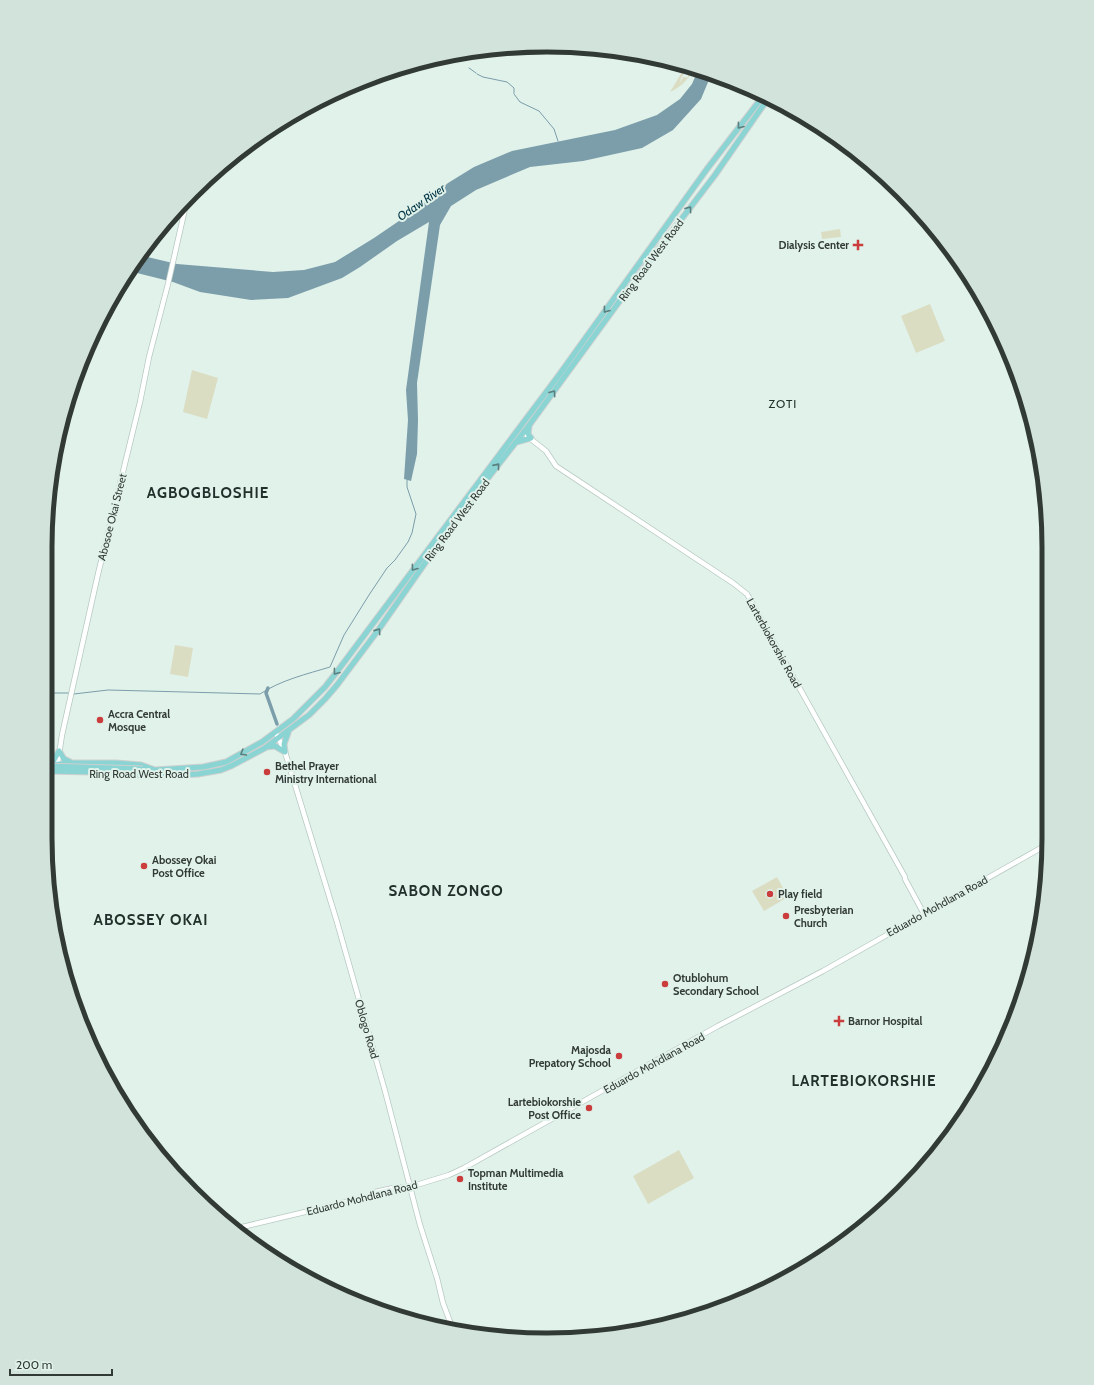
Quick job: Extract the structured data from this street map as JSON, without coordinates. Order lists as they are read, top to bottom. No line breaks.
{"streets":{"main road":["Ring Road West Road","Abosoe Okai Street","Larterbiokorshie Road","Eduardo Mohdlana Road","Oblogo Road"]},"crossings":[["Ring Road West Road","Abosoe Okai Street"],["Ring Road West Road","Larterbiokorshie Road"],["Ring Road West Road","Oblogo Road"],["Larterbiokorshie Road","Eduardo Mohdlana Road"],["Eduardo Mohdlana Road","Oblogo Road"]],"districts":["ZOTI","AGBOGBLOSHIE","SABON ZONGO","ABOSSEY OKAI","LARTEBIOKORSHIE"],"water":["Odaw River"],"places":{"health":["Dialysis Center","Barnor Hospital"],"other":["Accra Central Mosque","Bethel Prayer Ministry International","Abossey Okai Post Office","Play field","Presbyterian Church","Otublohum Secondary School","Majosda Prepatory School","Lartebiokorshie Post Office","Topman Multimedia Institute"]},"scale_bar":"200 m"}
